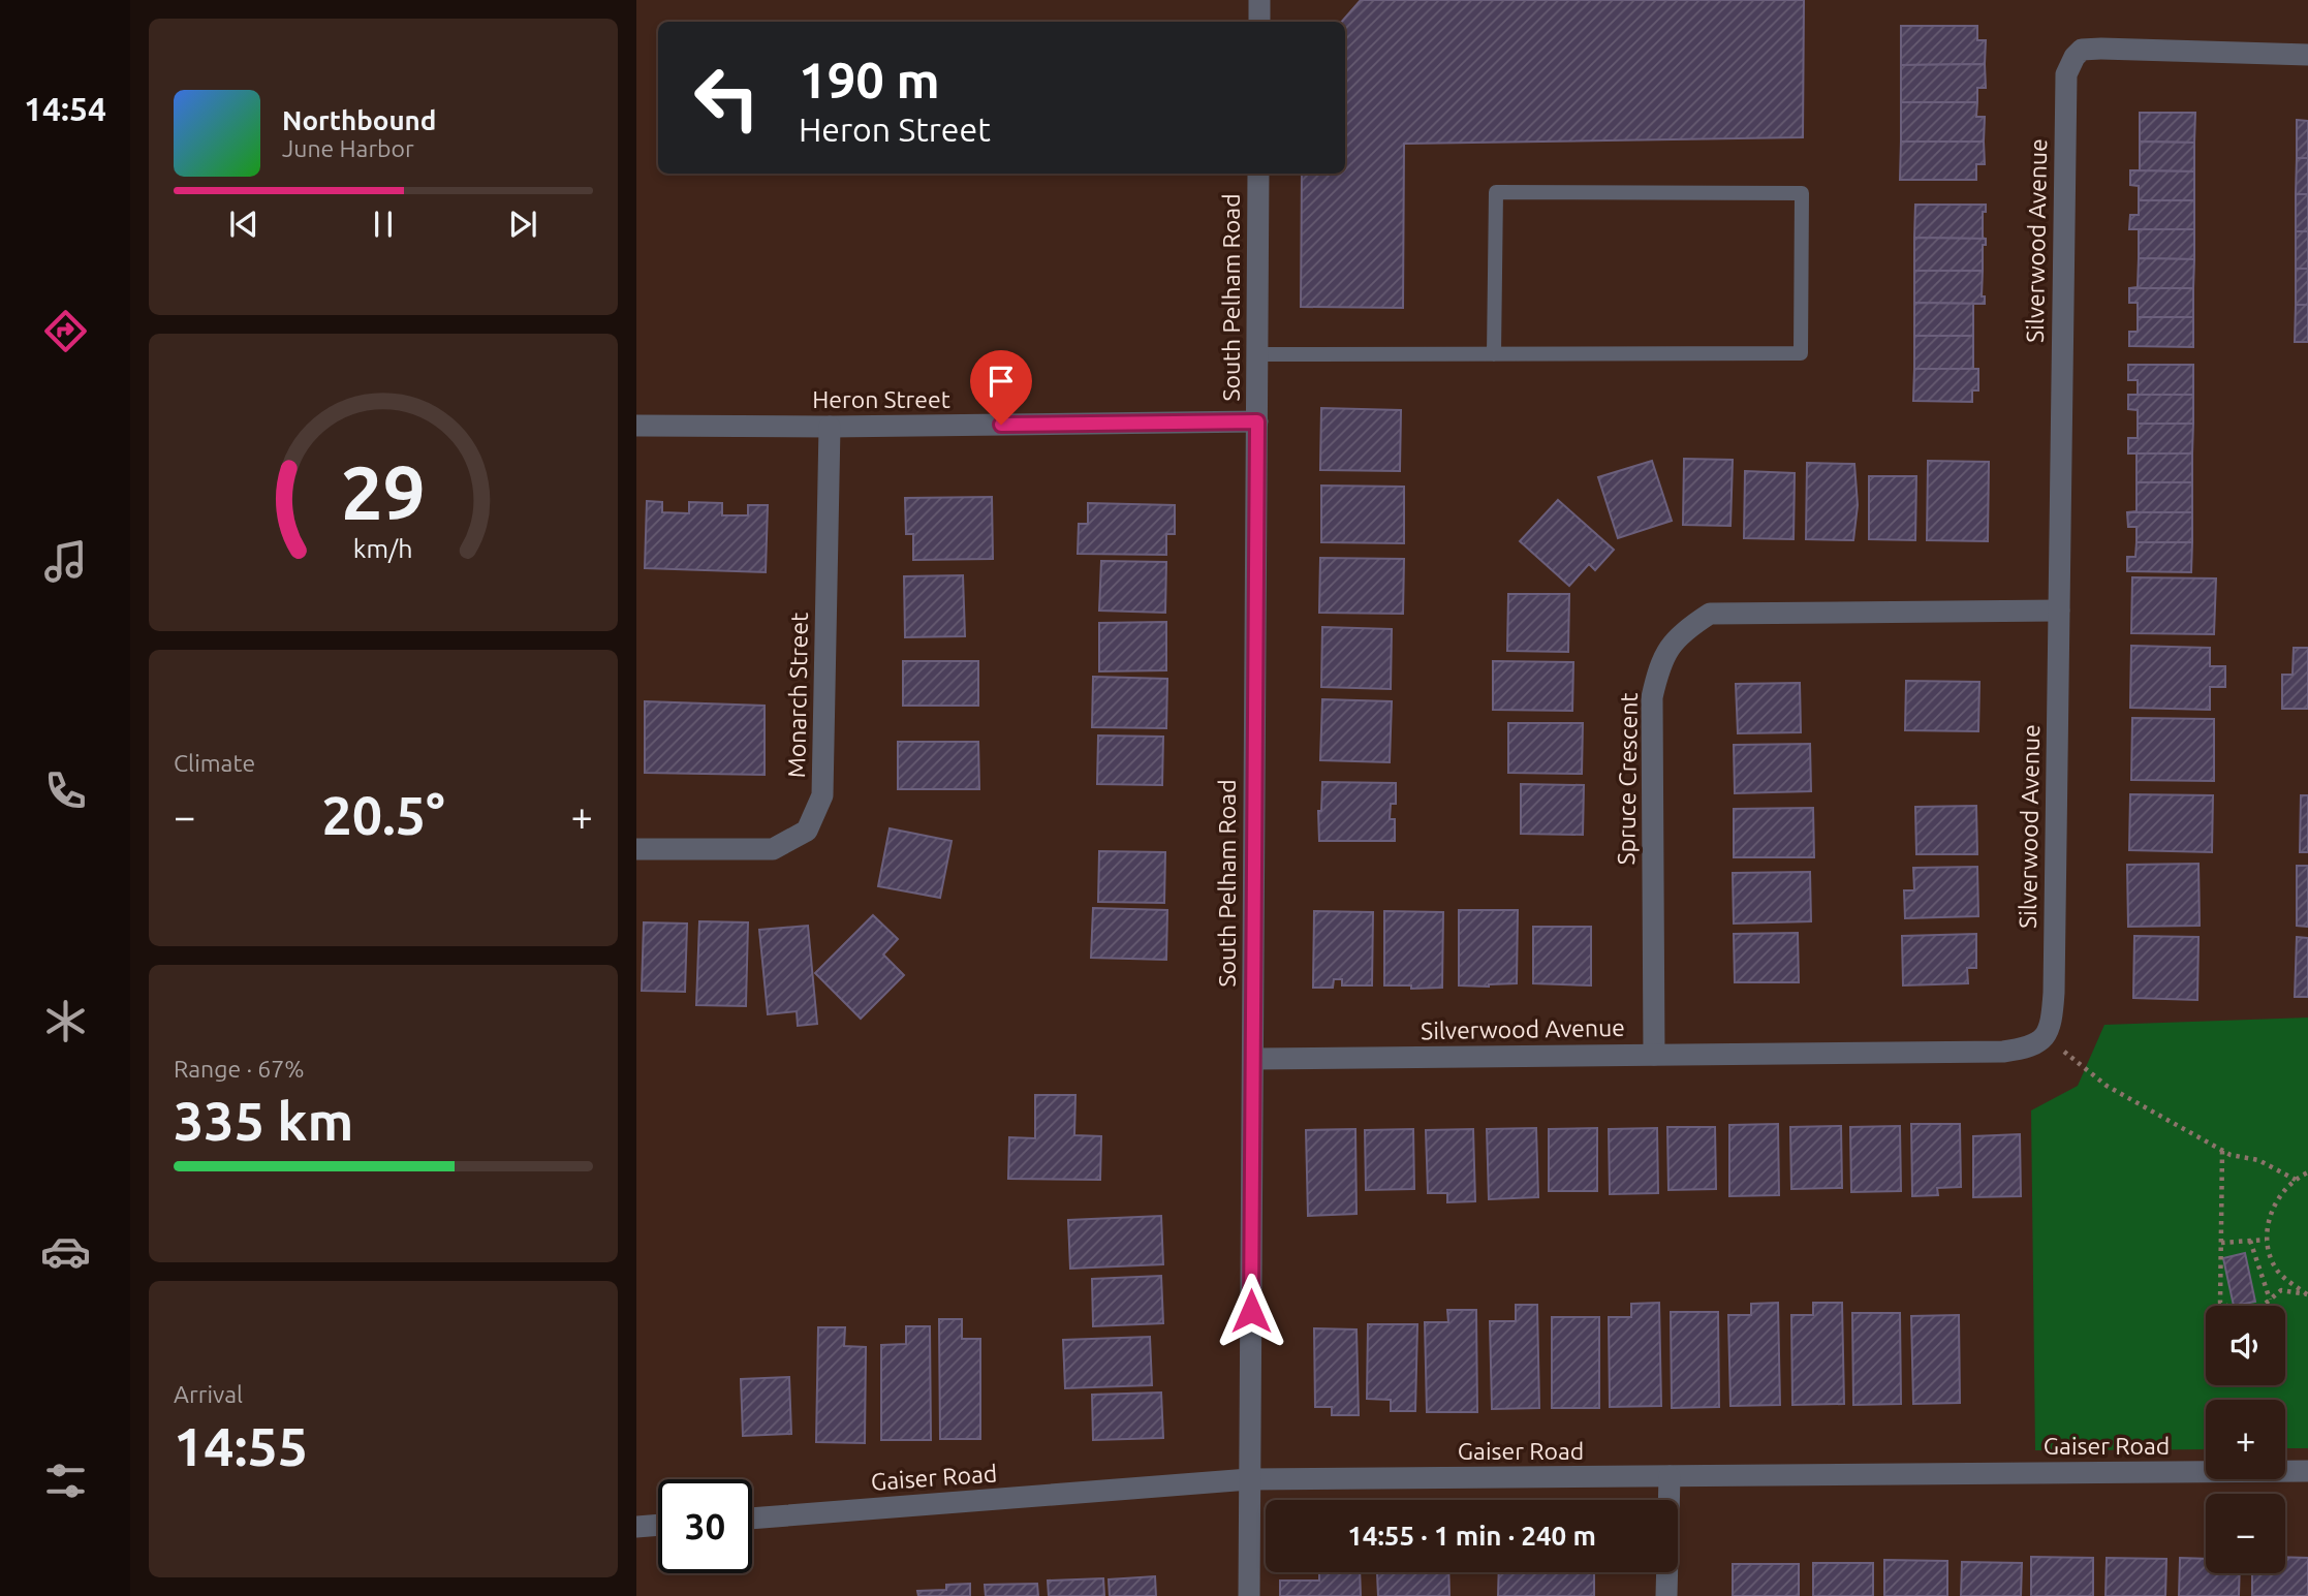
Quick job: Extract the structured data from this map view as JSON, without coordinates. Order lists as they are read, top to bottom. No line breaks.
{"streets":{"street":["Silverwood Avenue","South Pelham Road","Heron Street","Monarch Street","Spruce Crescent","Gaiser Road"]},"crossings":[["Silverwood Avenue","South Pelham Road"],["Silverwood Avenue","Spruce Crescent"],["South Pelham Road","Heron Street"],["South Pelham Road","Gaiser Road"],["Heron Street","Monarch Street"]],"page":{"tabs":"14:54","turn":["190 m","Heron Street"],"song":["Northbound","June Harbor"],"tile":["Climate",["Range · 67%","335 km"],["Arrival","14:55"]],"heat":["−","20.5°","+"],"map_buttons":["+","−"],"limit":"30","trip":"14:55 · 1 min · 240 m","gauge":["29","km/h"]}}
